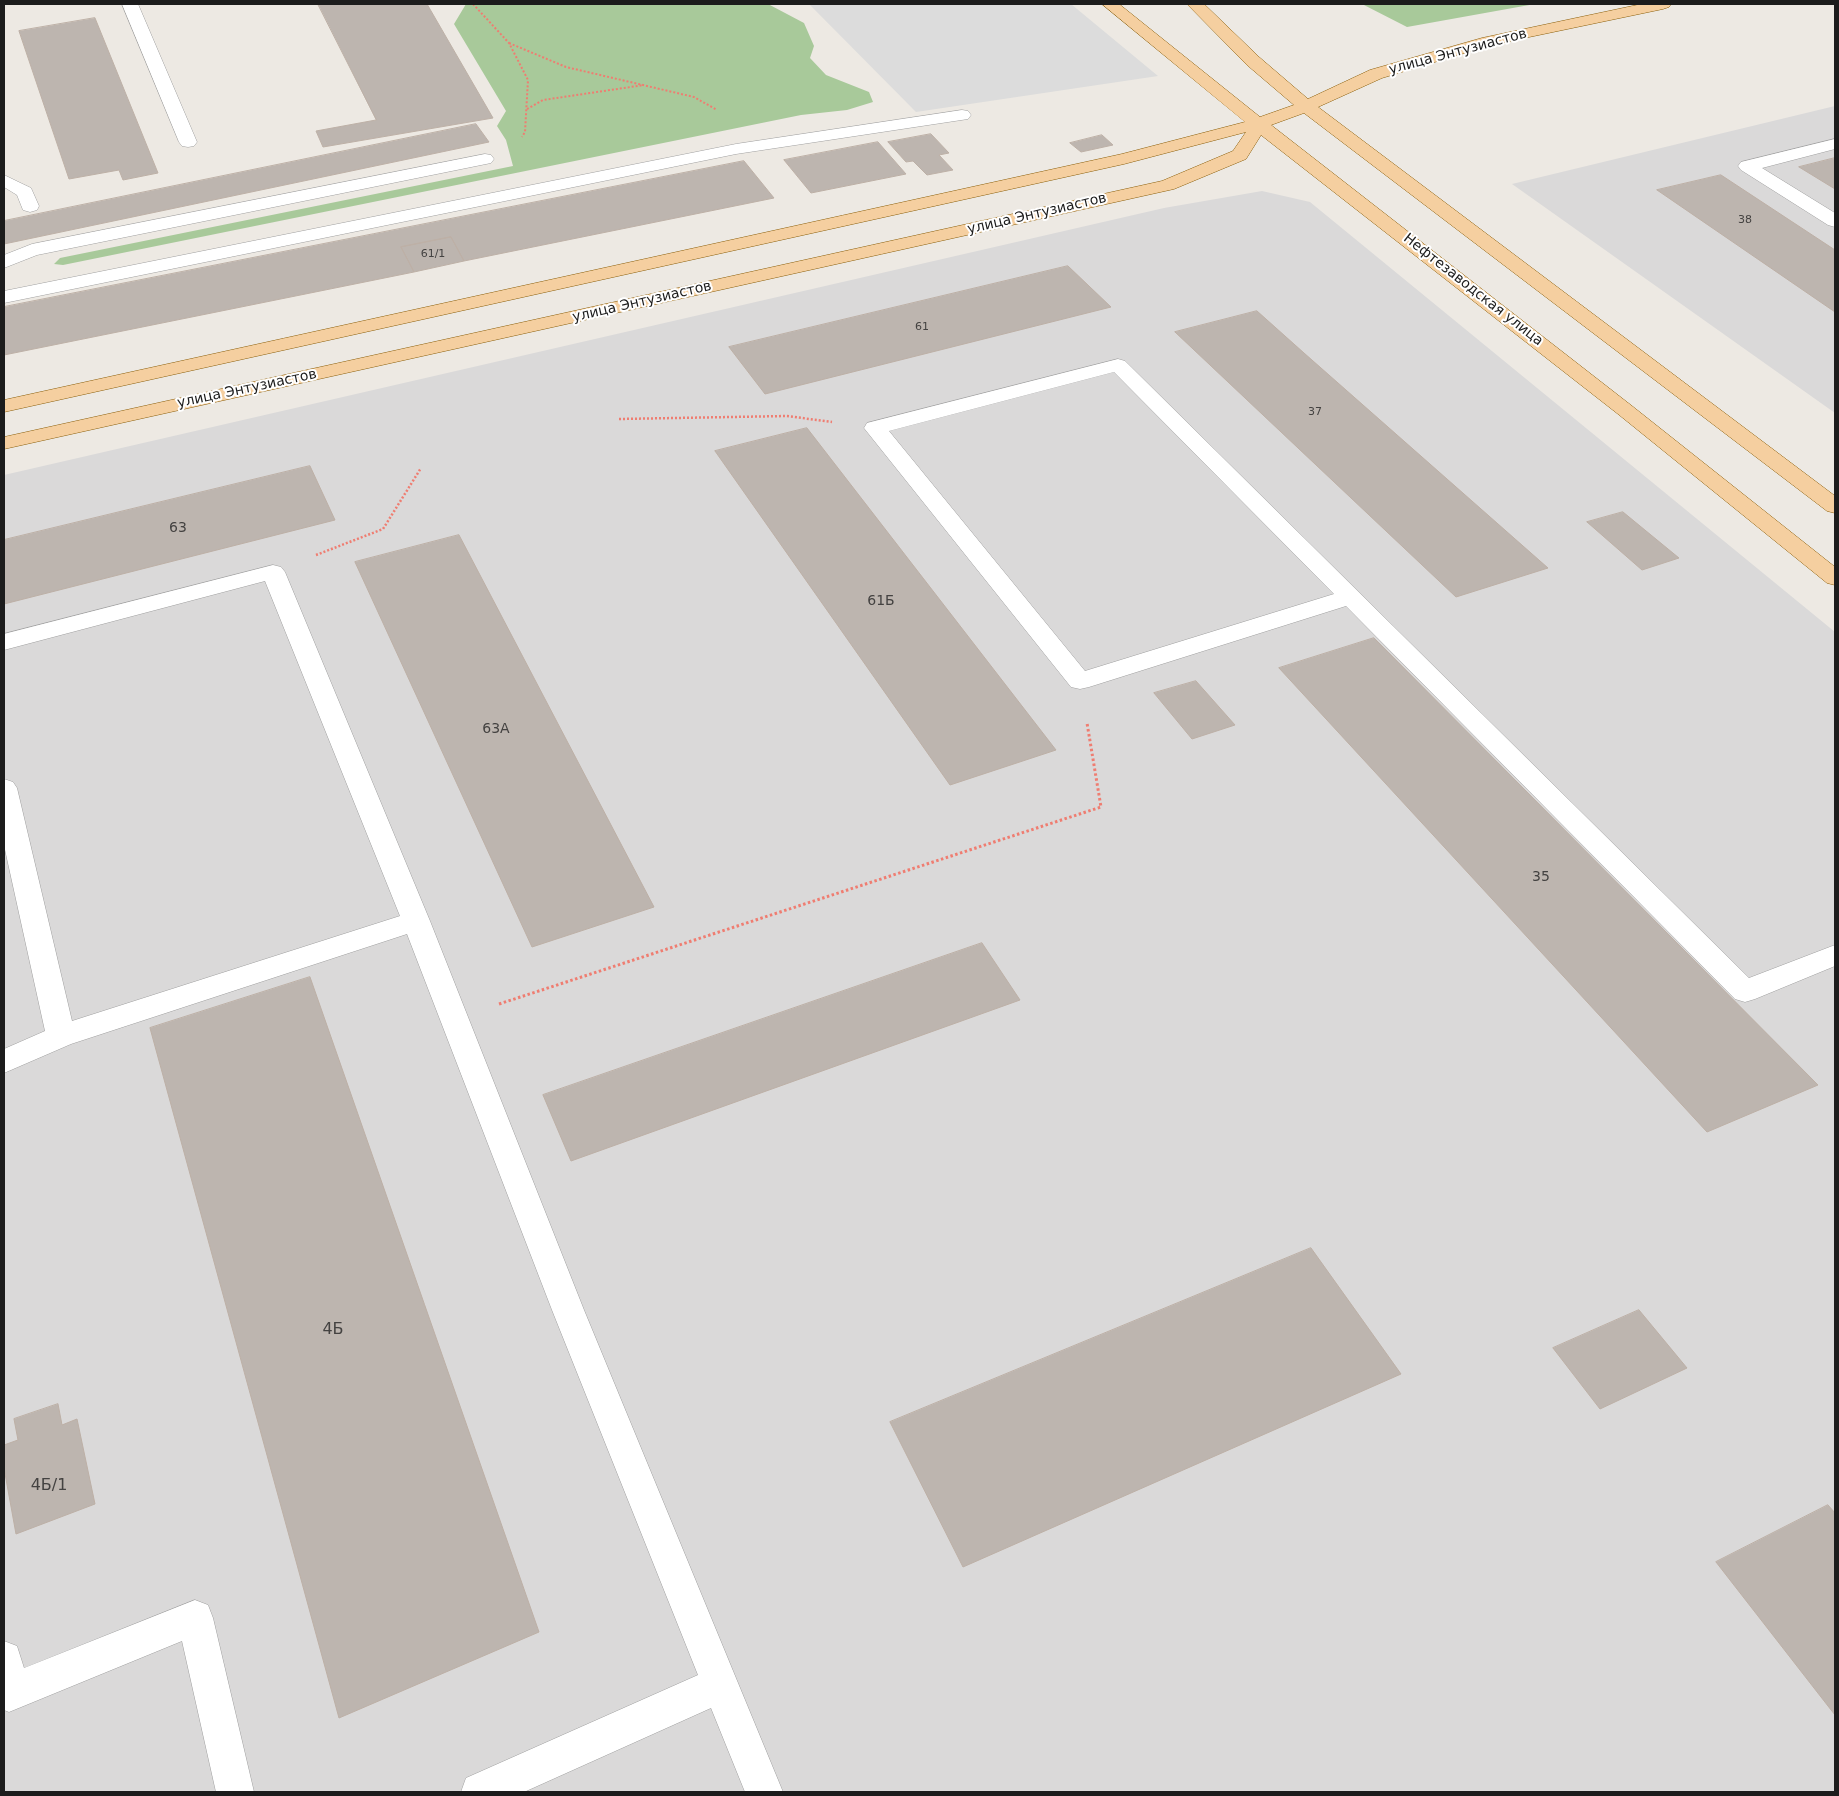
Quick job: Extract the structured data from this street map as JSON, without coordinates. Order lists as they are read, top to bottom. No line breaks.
{"streets":{"main road":["улица Энтузиастов","Нефтезаводская улица"]},"crossings":[["улица Энтузиастов","Нефтезаводская улица"]],"house_numbers":["38","61/1","61","37","63","61Б","63А","35","4Б","4Б/1"]}
